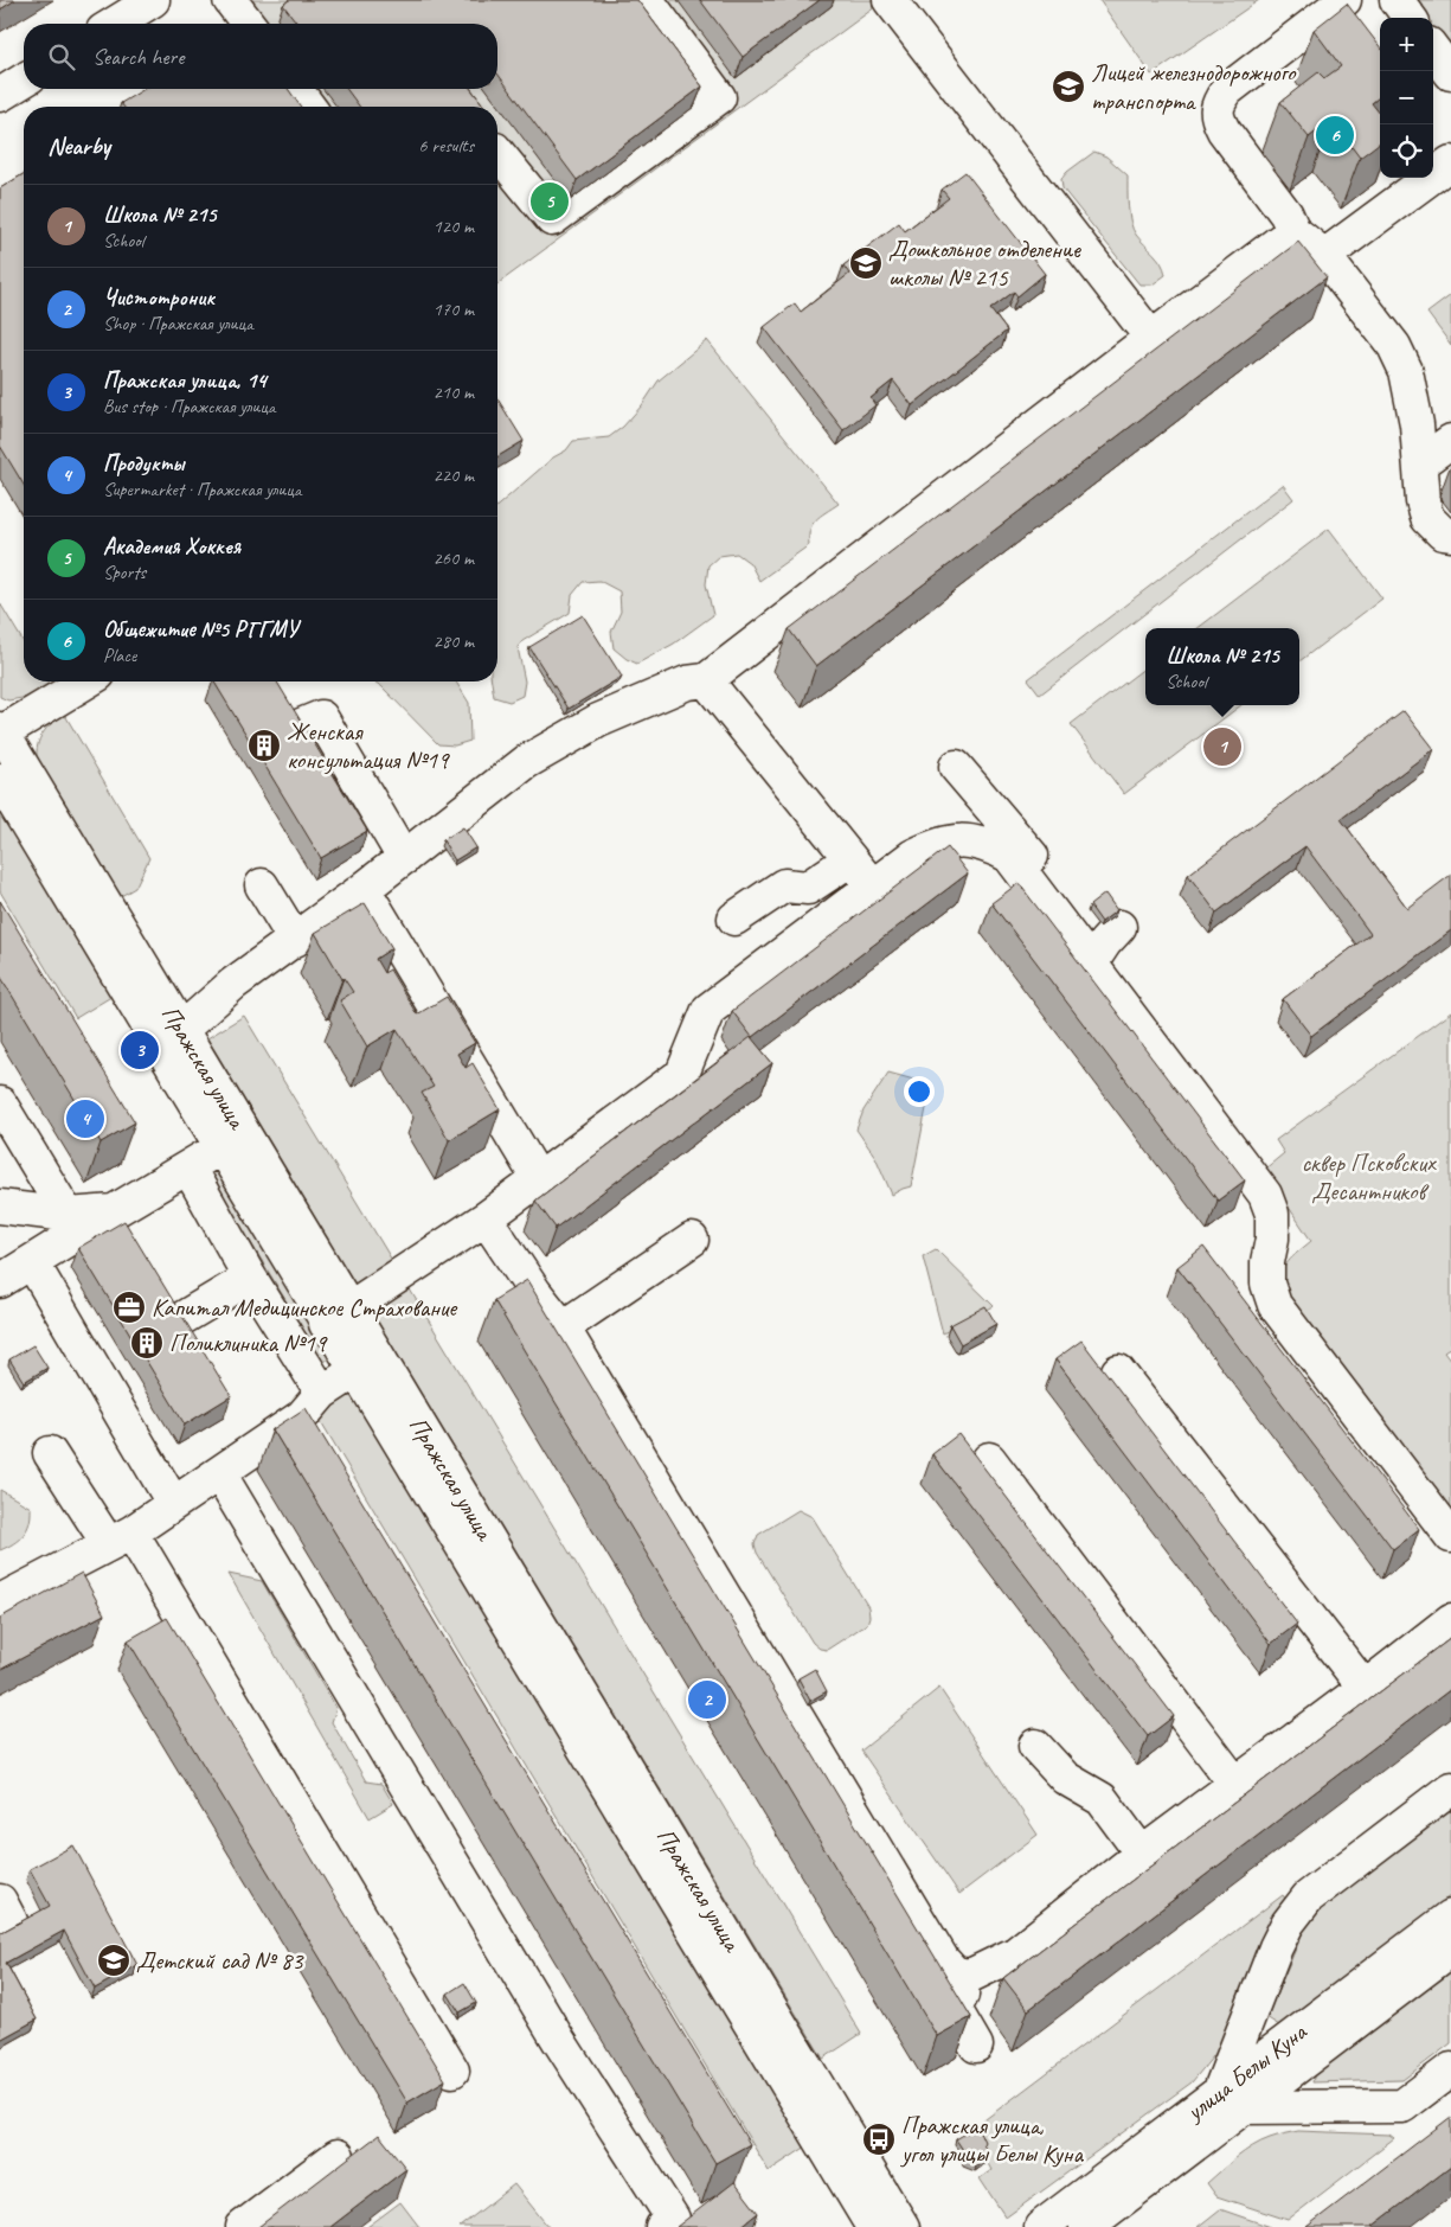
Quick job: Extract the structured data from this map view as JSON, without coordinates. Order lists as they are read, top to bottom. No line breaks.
{"streets":{"street":["Пражская улица","улица Белы Куна"]},"parks":["сквер Псковских Десантников"],"places":{"school or university":["Лицей железнодорожного транспорта","Дошкольное отделение школы № 215","Детский сад № 83"],"building":["Женская консультация №19","Поликлиника №19"],"office":["Капитал Медицинское Страхование"],"bus stop":["Пражская улица, угол улицы Белы Куна"]},"page":{"map_buttons":["+","−"],"search":"Search here","heading":["Nearby","6 results"],"pins":["6","5","1","3","4","2"],"list":[{"mark":"1","name":"Школа № 215","note":"School","value":"120 m"},{"mark":"2","name":"Чистотроник","note":"Shop · Пражская улица","value":"170 m"},{"mark":"3","name":"Пражская улица, 14","note":"Bus stop · Пражская улица","value":"210 m"},{"mark":"4","name":"Продукты","note":"Supermarket · Пражская улица","value":"220 m"},{"mark":"5","name":"Академия Хоккея","note":"Sports","value":"260 m"},{"mark":"6","name":"Общежитие №5 РГГМУ","note":"Place","value":"280 m"}],"popup":["Школа № 215","School"]}}
